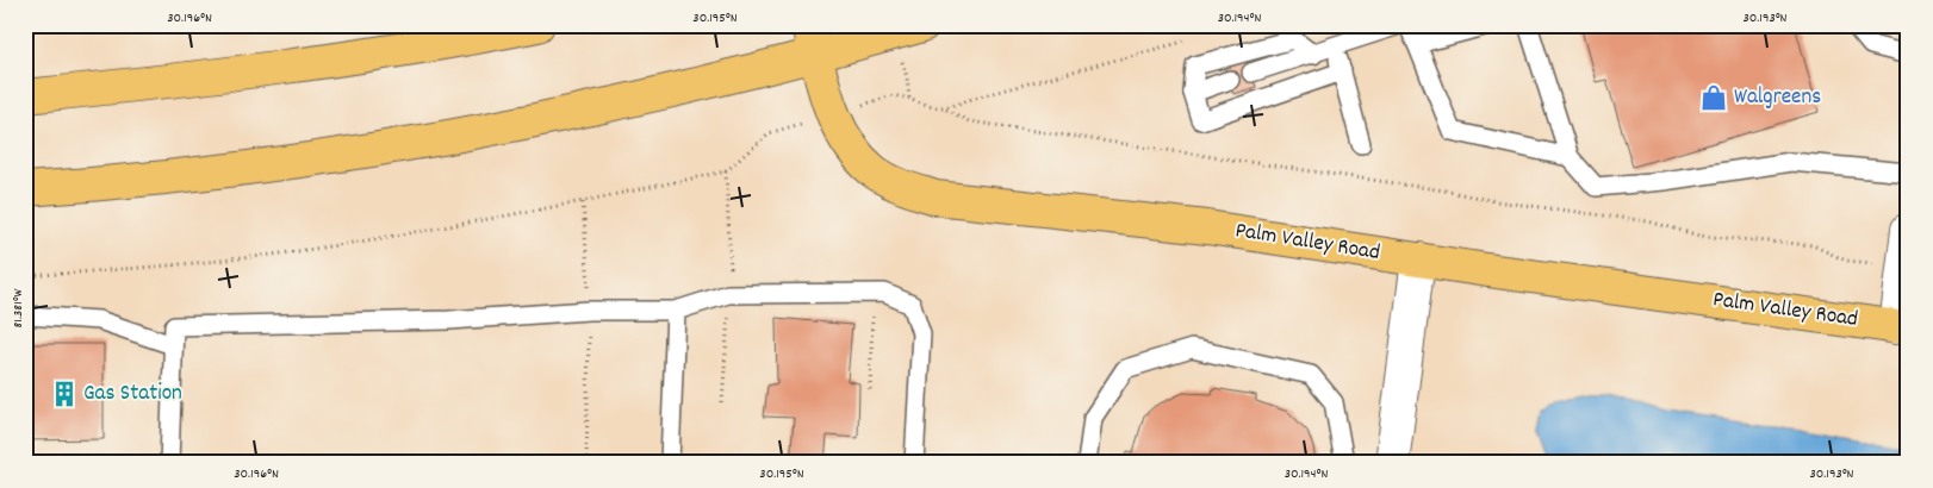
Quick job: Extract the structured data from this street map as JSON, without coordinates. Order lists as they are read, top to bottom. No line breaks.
{"streets":{"main road":["Palm Valley Road"]},"places":{"shop":["Walgreens"],"building":["Gas Station"]},"coordinates":["30.196°N","30.195°N","30.194°N","30.193°N","81.381°W"]}
